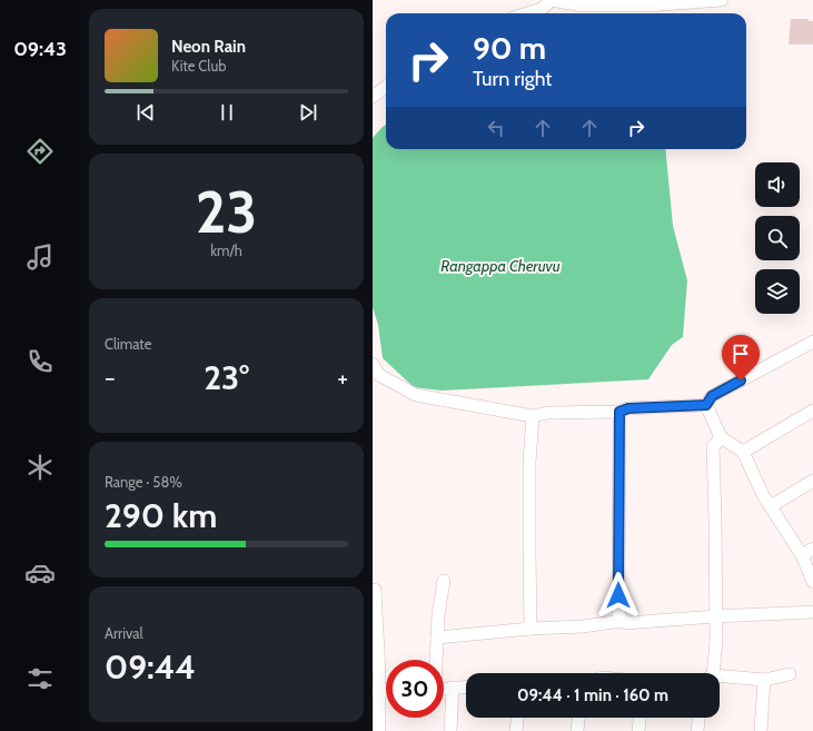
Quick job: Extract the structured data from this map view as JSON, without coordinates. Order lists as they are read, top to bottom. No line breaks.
{"water":["Rangappa Cheruvu"],"page":{"tabs":"09:43","turn":["90 m","Turn right"],"song":["Neon Rain","Kite Club"],"tile":[["23","km/h"],"Climate",["Range · 58%","290 km"],["Arrival","09:44"]],"heat":["−","23°","+"],"limit":"30","trip":"09:44 · 1 min · 160 m"}}
